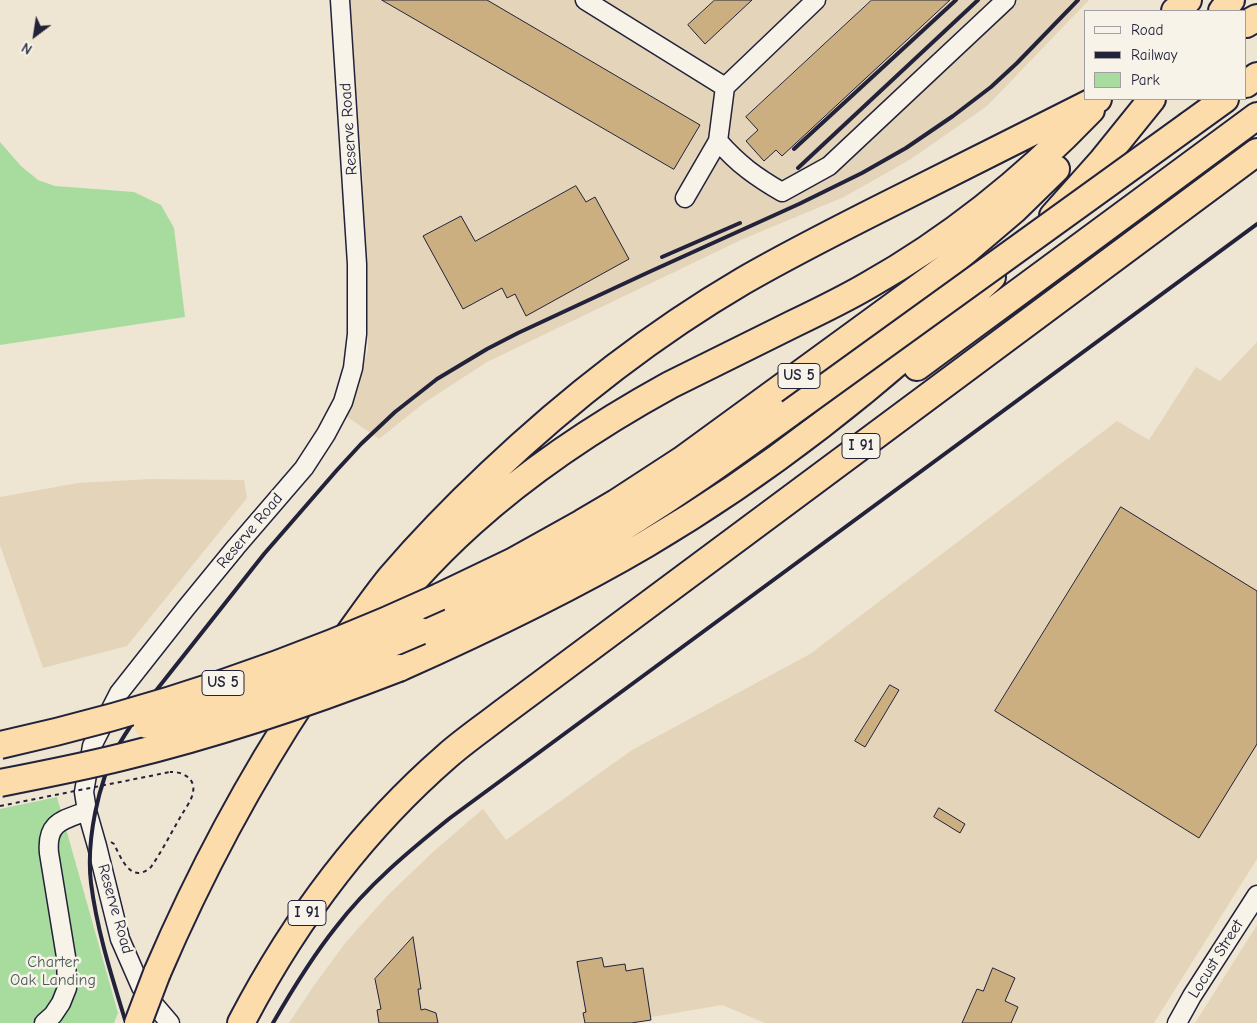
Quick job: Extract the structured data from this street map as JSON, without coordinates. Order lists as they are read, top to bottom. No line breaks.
{"streets":{"highway":["US 5","I 91"],"street":["Reserve Road","Locust Street"]},"parks":["Charter Oak Landing"],"legend":["Road","Railway","Park"],"north":"bottom left"}
